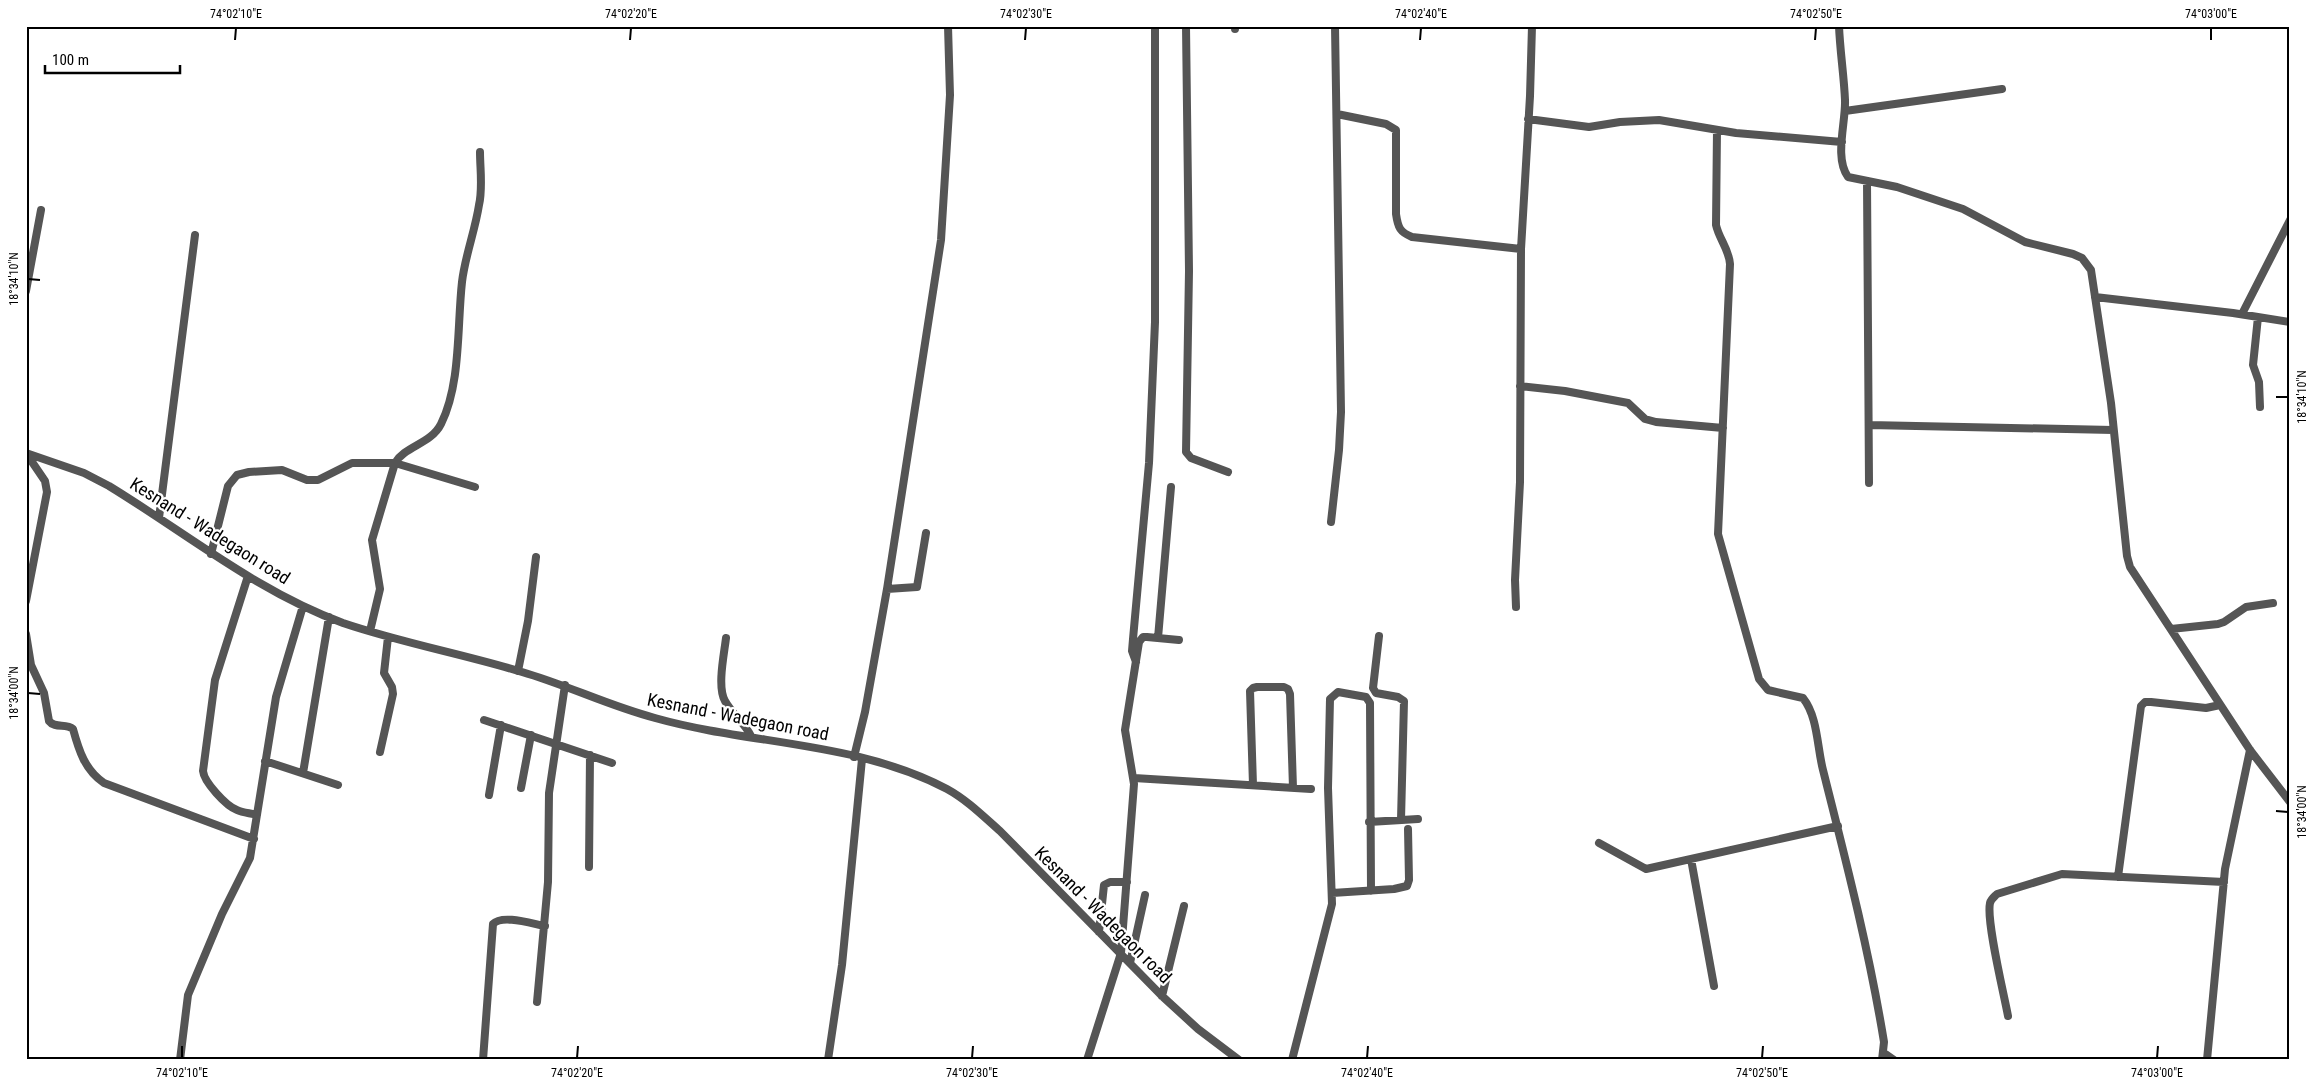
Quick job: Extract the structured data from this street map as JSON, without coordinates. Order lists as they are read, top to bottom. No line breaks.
{"streets":{"street":["Kesnand - Wadegaon road"]},"scale_bar":"100 m","coordinates":["74°02'10\"E","74°02'20\"E","74°02'30\"E","74°02'40\"E","74°02'50\"E","74°03'00\"E","18°34'10\"N","18°34'00\"N"]}
